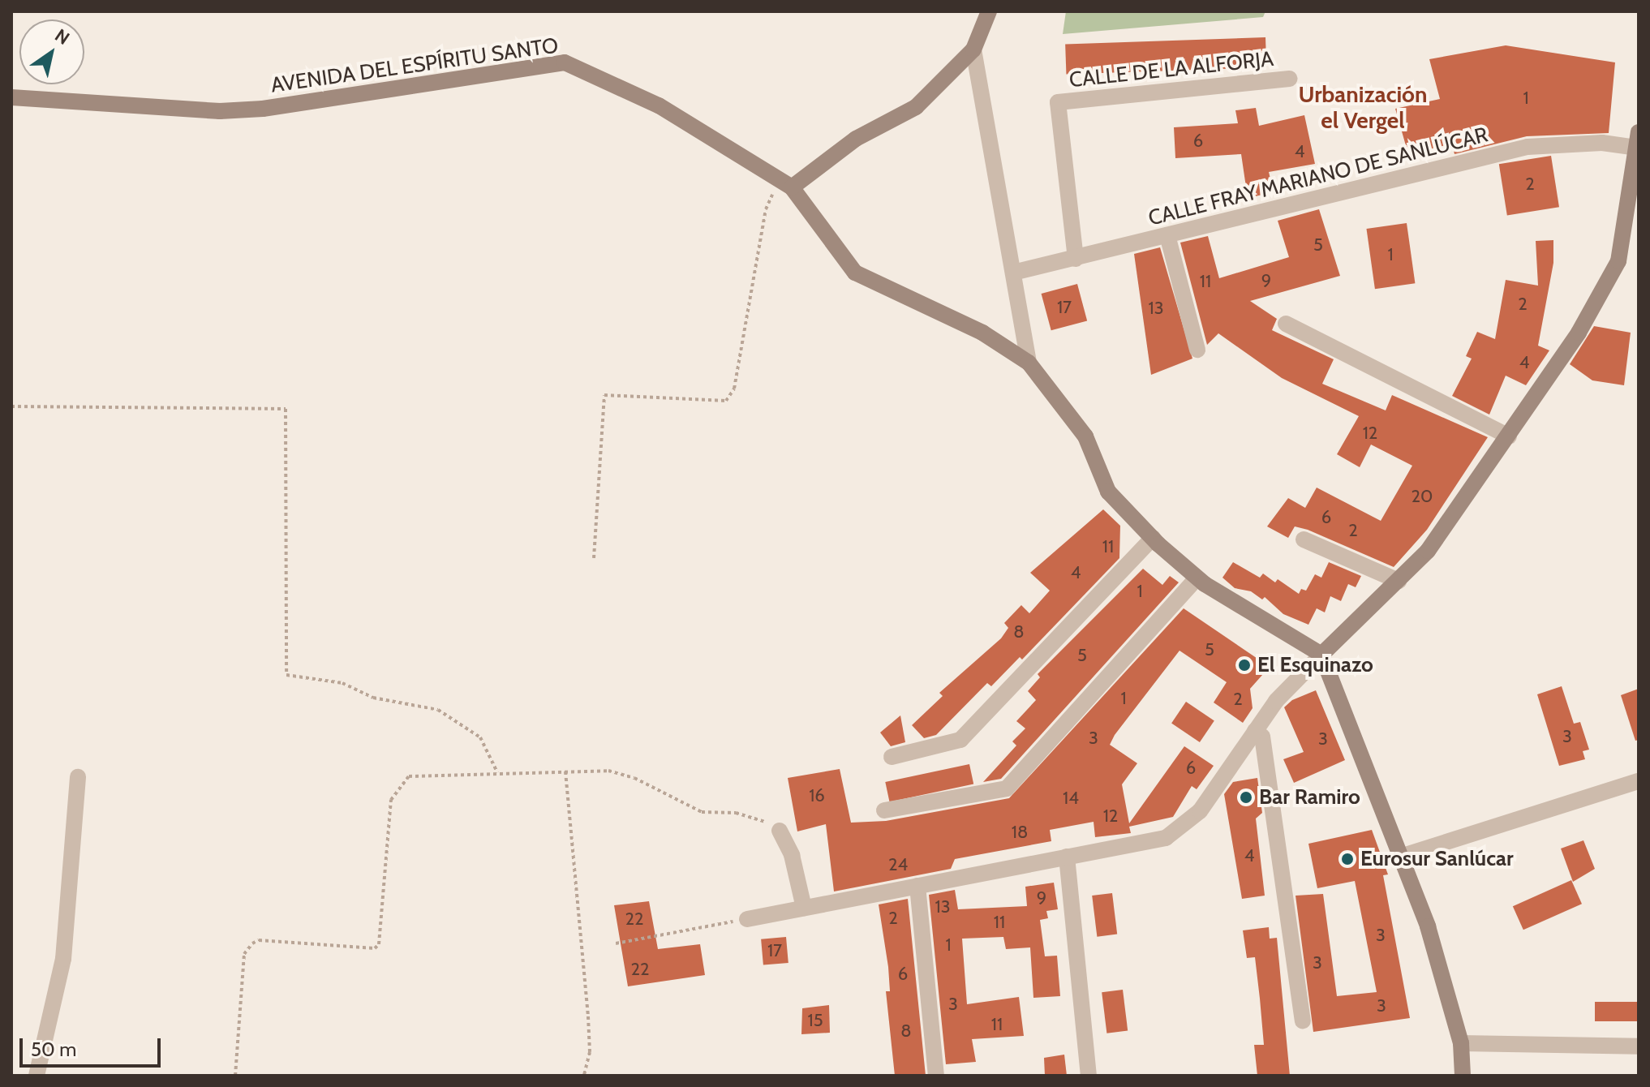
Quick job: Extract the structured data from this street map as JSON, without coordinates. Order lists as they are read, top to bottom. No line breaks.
{"streets":{"street":["AVENIDA DEL ESPÍRITU SANTO","CALLE DE LA ALFORJA","CALLE FRAY MARIANO DE SANLÚCAR"]},"crossings":[["CALLE DE LA ALFORJA","CALLE FRAY MARIANO DE SANLÚCAR"]],"districts":["Urbanización el Vergel"],"places":["El Esquinazo","Bar Ramiro","Eurosur Sanlúcar"],"house_numbers":["1","6","4","2","5","1","9","11","2","17","13","4","12","20","6","2","11","4","1","8","5","5","1","2","3","3","3","6","16","14","12","18","4","24","9","13","2","22","11","3","1","17","3","22","6","3","3","15","11","8"],"scale_bar":"50 m","north":"top right"}
